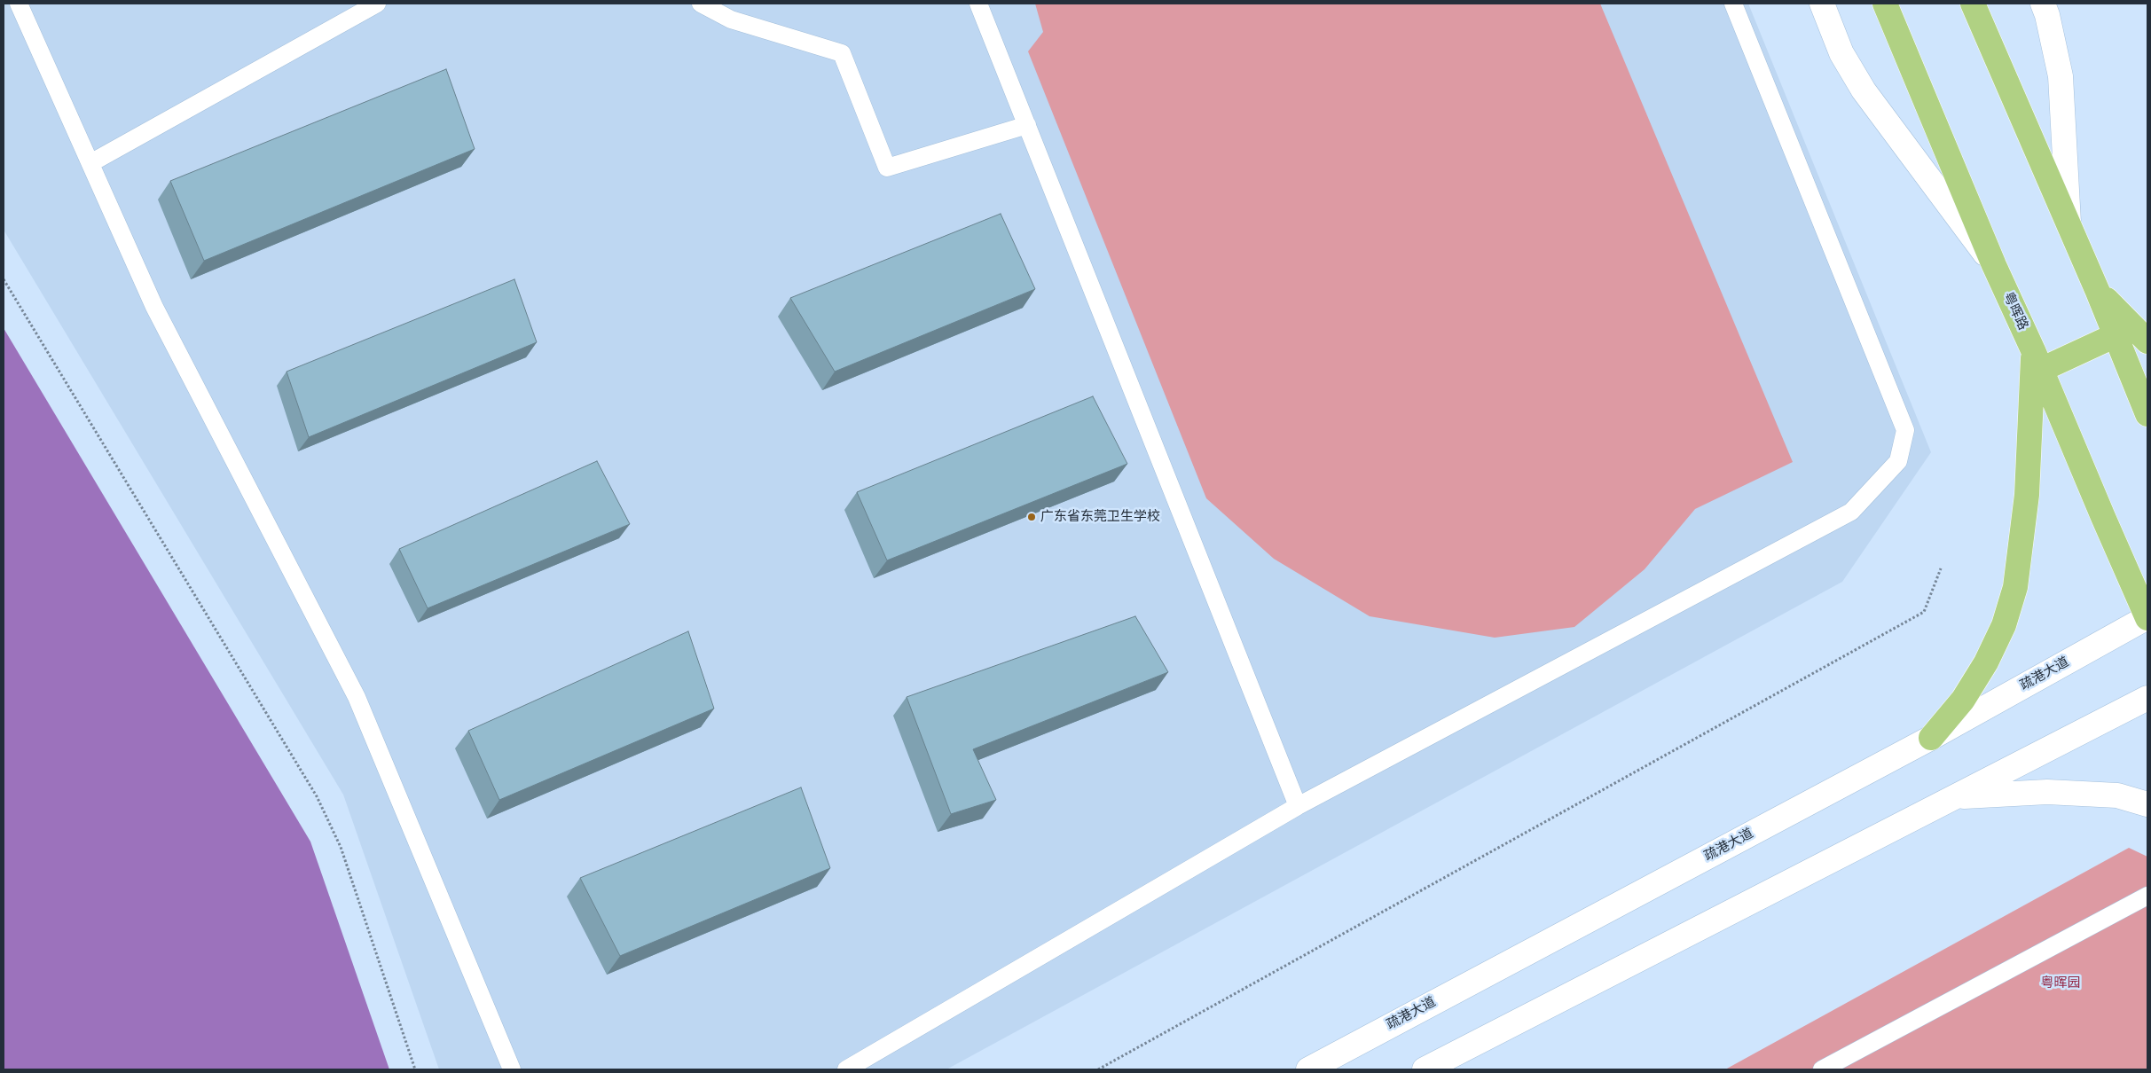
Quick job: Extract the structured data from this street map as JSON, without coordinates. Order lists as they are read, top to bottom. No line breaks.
{"streets":{"main road":["粤晖路","疏港大道"]},"crossings":[["粤晖路","疏港大道"]],"parks":["粤晖园"],"places":["广东省东莞卫生学校"]}
